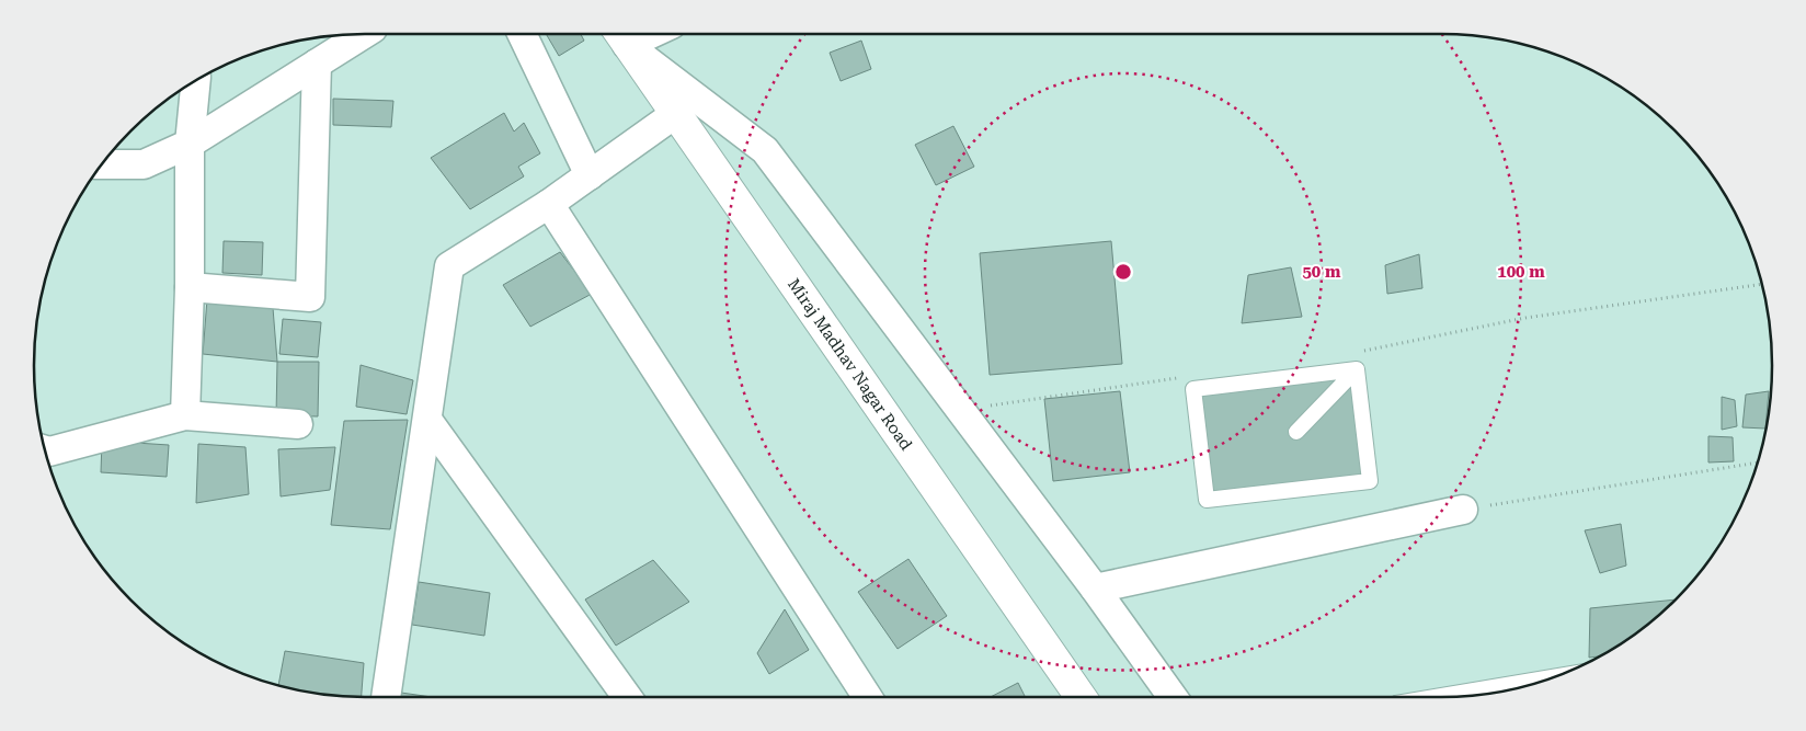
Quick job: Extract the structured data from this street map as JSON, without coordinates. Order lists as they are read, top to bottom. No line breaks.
{"streets":{"street":["Miraj Madhav Nagar Road"]},"rings":["50 m","100 m"]}
